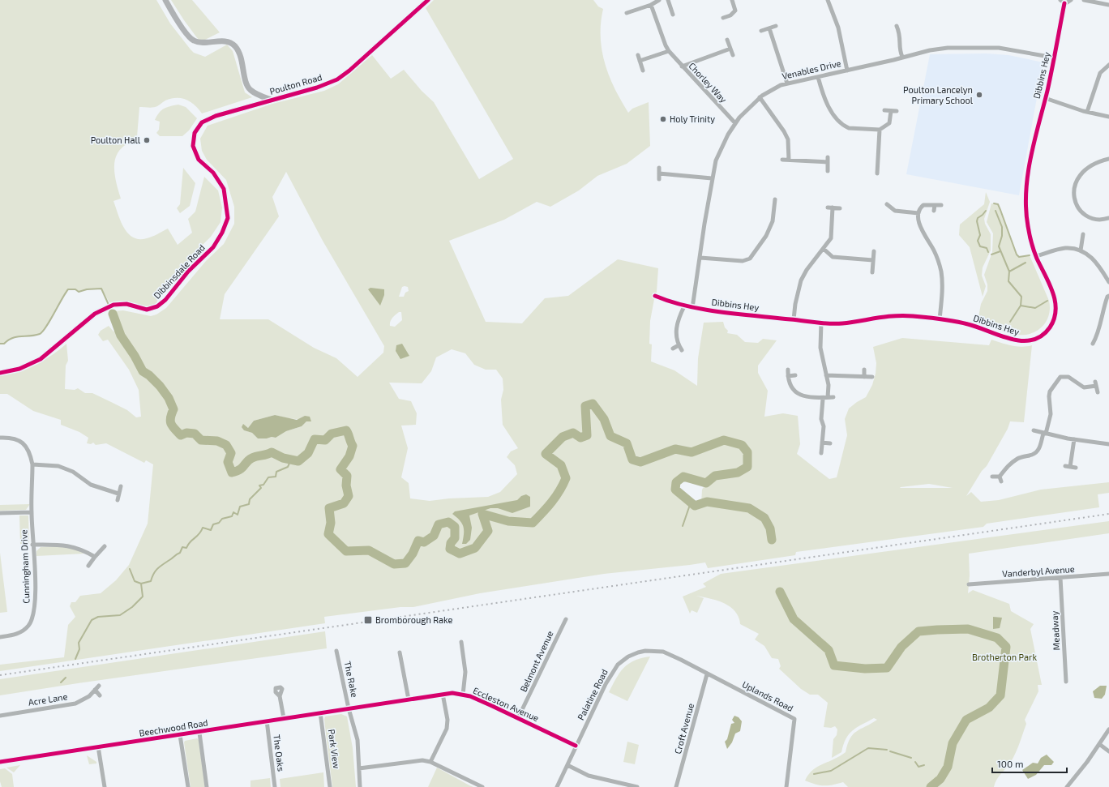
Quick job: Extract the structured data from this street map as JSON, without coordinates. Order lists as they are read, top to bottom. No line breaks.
{"streets":{"street":["Venables Drive","Dibbins Hey","Chorley Way","Poulton Road","Dibbinsdale Road","Cunningham Drive","Vanderbyl Avenue","Meadway","Belmont Avenue","The Rake","Palatine Road","Uplands Road","Acre Lane","Eccleston Avenue","Beechwood Road","Croft Avenue","Park View","The Oaks"]},"crossings":[["Venables Drive","Dibbins Hey"],["Venables Drive","Chorley Way"],["Poulton Road","Dibbinsdale Road"],["Vanderbyl Avenue","Meadway"],["Belmont Avenue","Eccleston Avenue"],["The Rake","Eccleston Avenue"],["The Rake","Beechwood Road"],["Palatine Road","Uplands Road"],["Palatine Road","Eccleston Avenue"],["Palatine Road","Croft Avenue"],["Uplands Road","Croft Avenue"],["Eccleston Avenue","Beechwood Road"],["Beechwood Road","Park View"],["Beechwood Road","The Oaks"]],"parks":["Brotherton Park"],"places":{"other":["Poulton Lancelyn Primary School","Holy Trinity","Poulton Hall"],"transit":["Bromborough Rake"]},"scale_bar":"100 m"}
